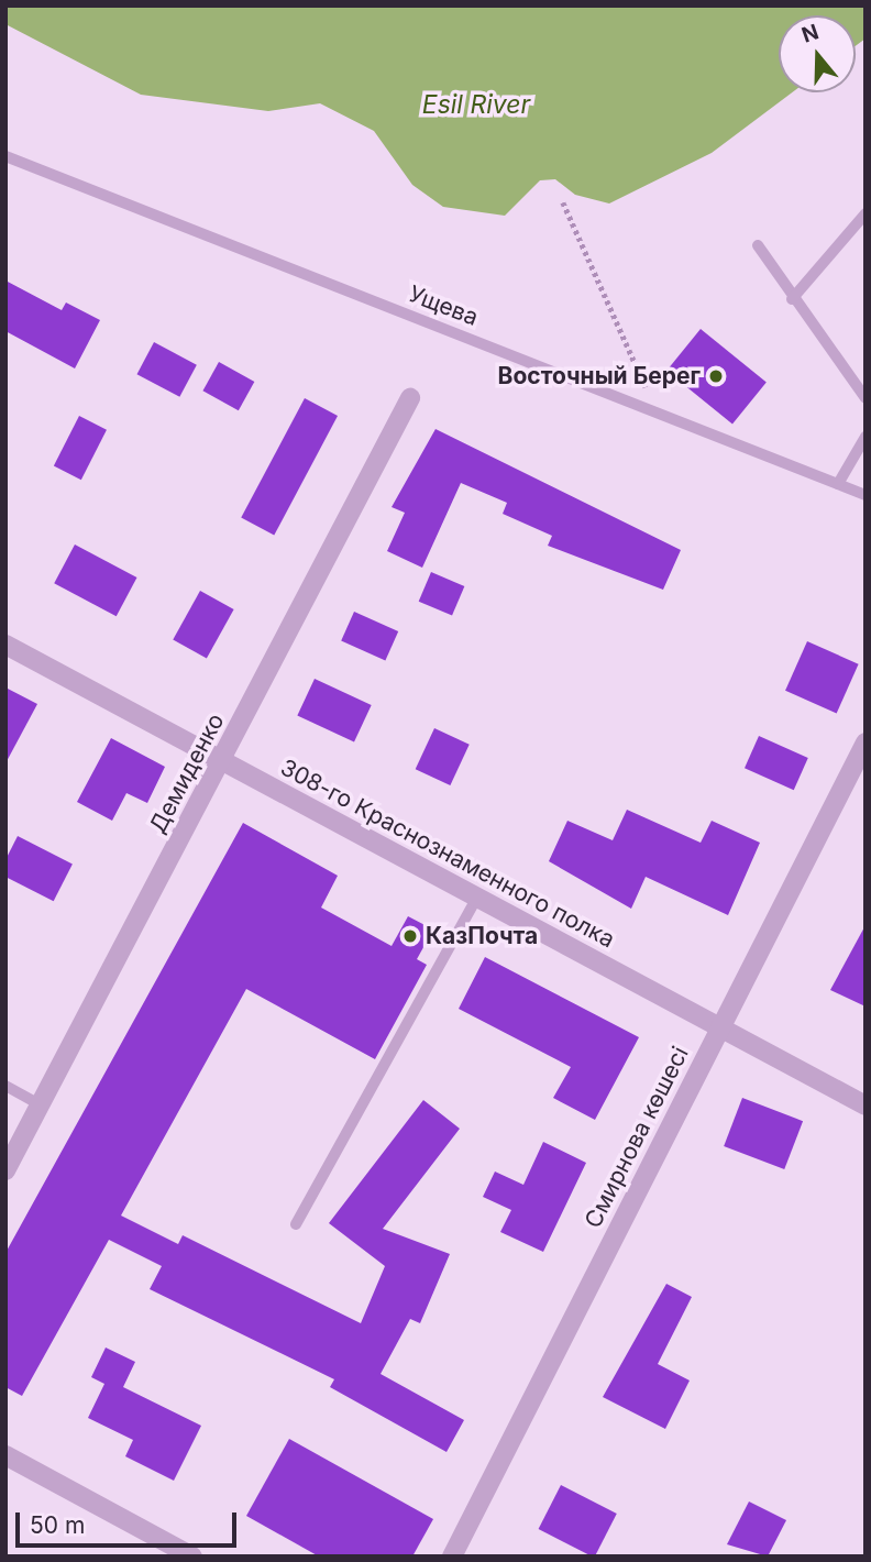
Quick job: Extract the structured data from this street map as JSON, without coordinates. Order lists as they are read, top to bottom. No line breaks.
{"streets":{"street":["Демиденко","308-го Краснознаменного полка","Смирнова көшесі"],"lane":["Ущева"]},"crossings":[["Демиденко","308-го Краснознаменного полка"],["308-го Краснознаменного полка","Смирнова көшесі"]],"water":["Esil River"],"places":["Восточный Берег","КазПочта"],"scale_bar":"50 m","north":"top"}
